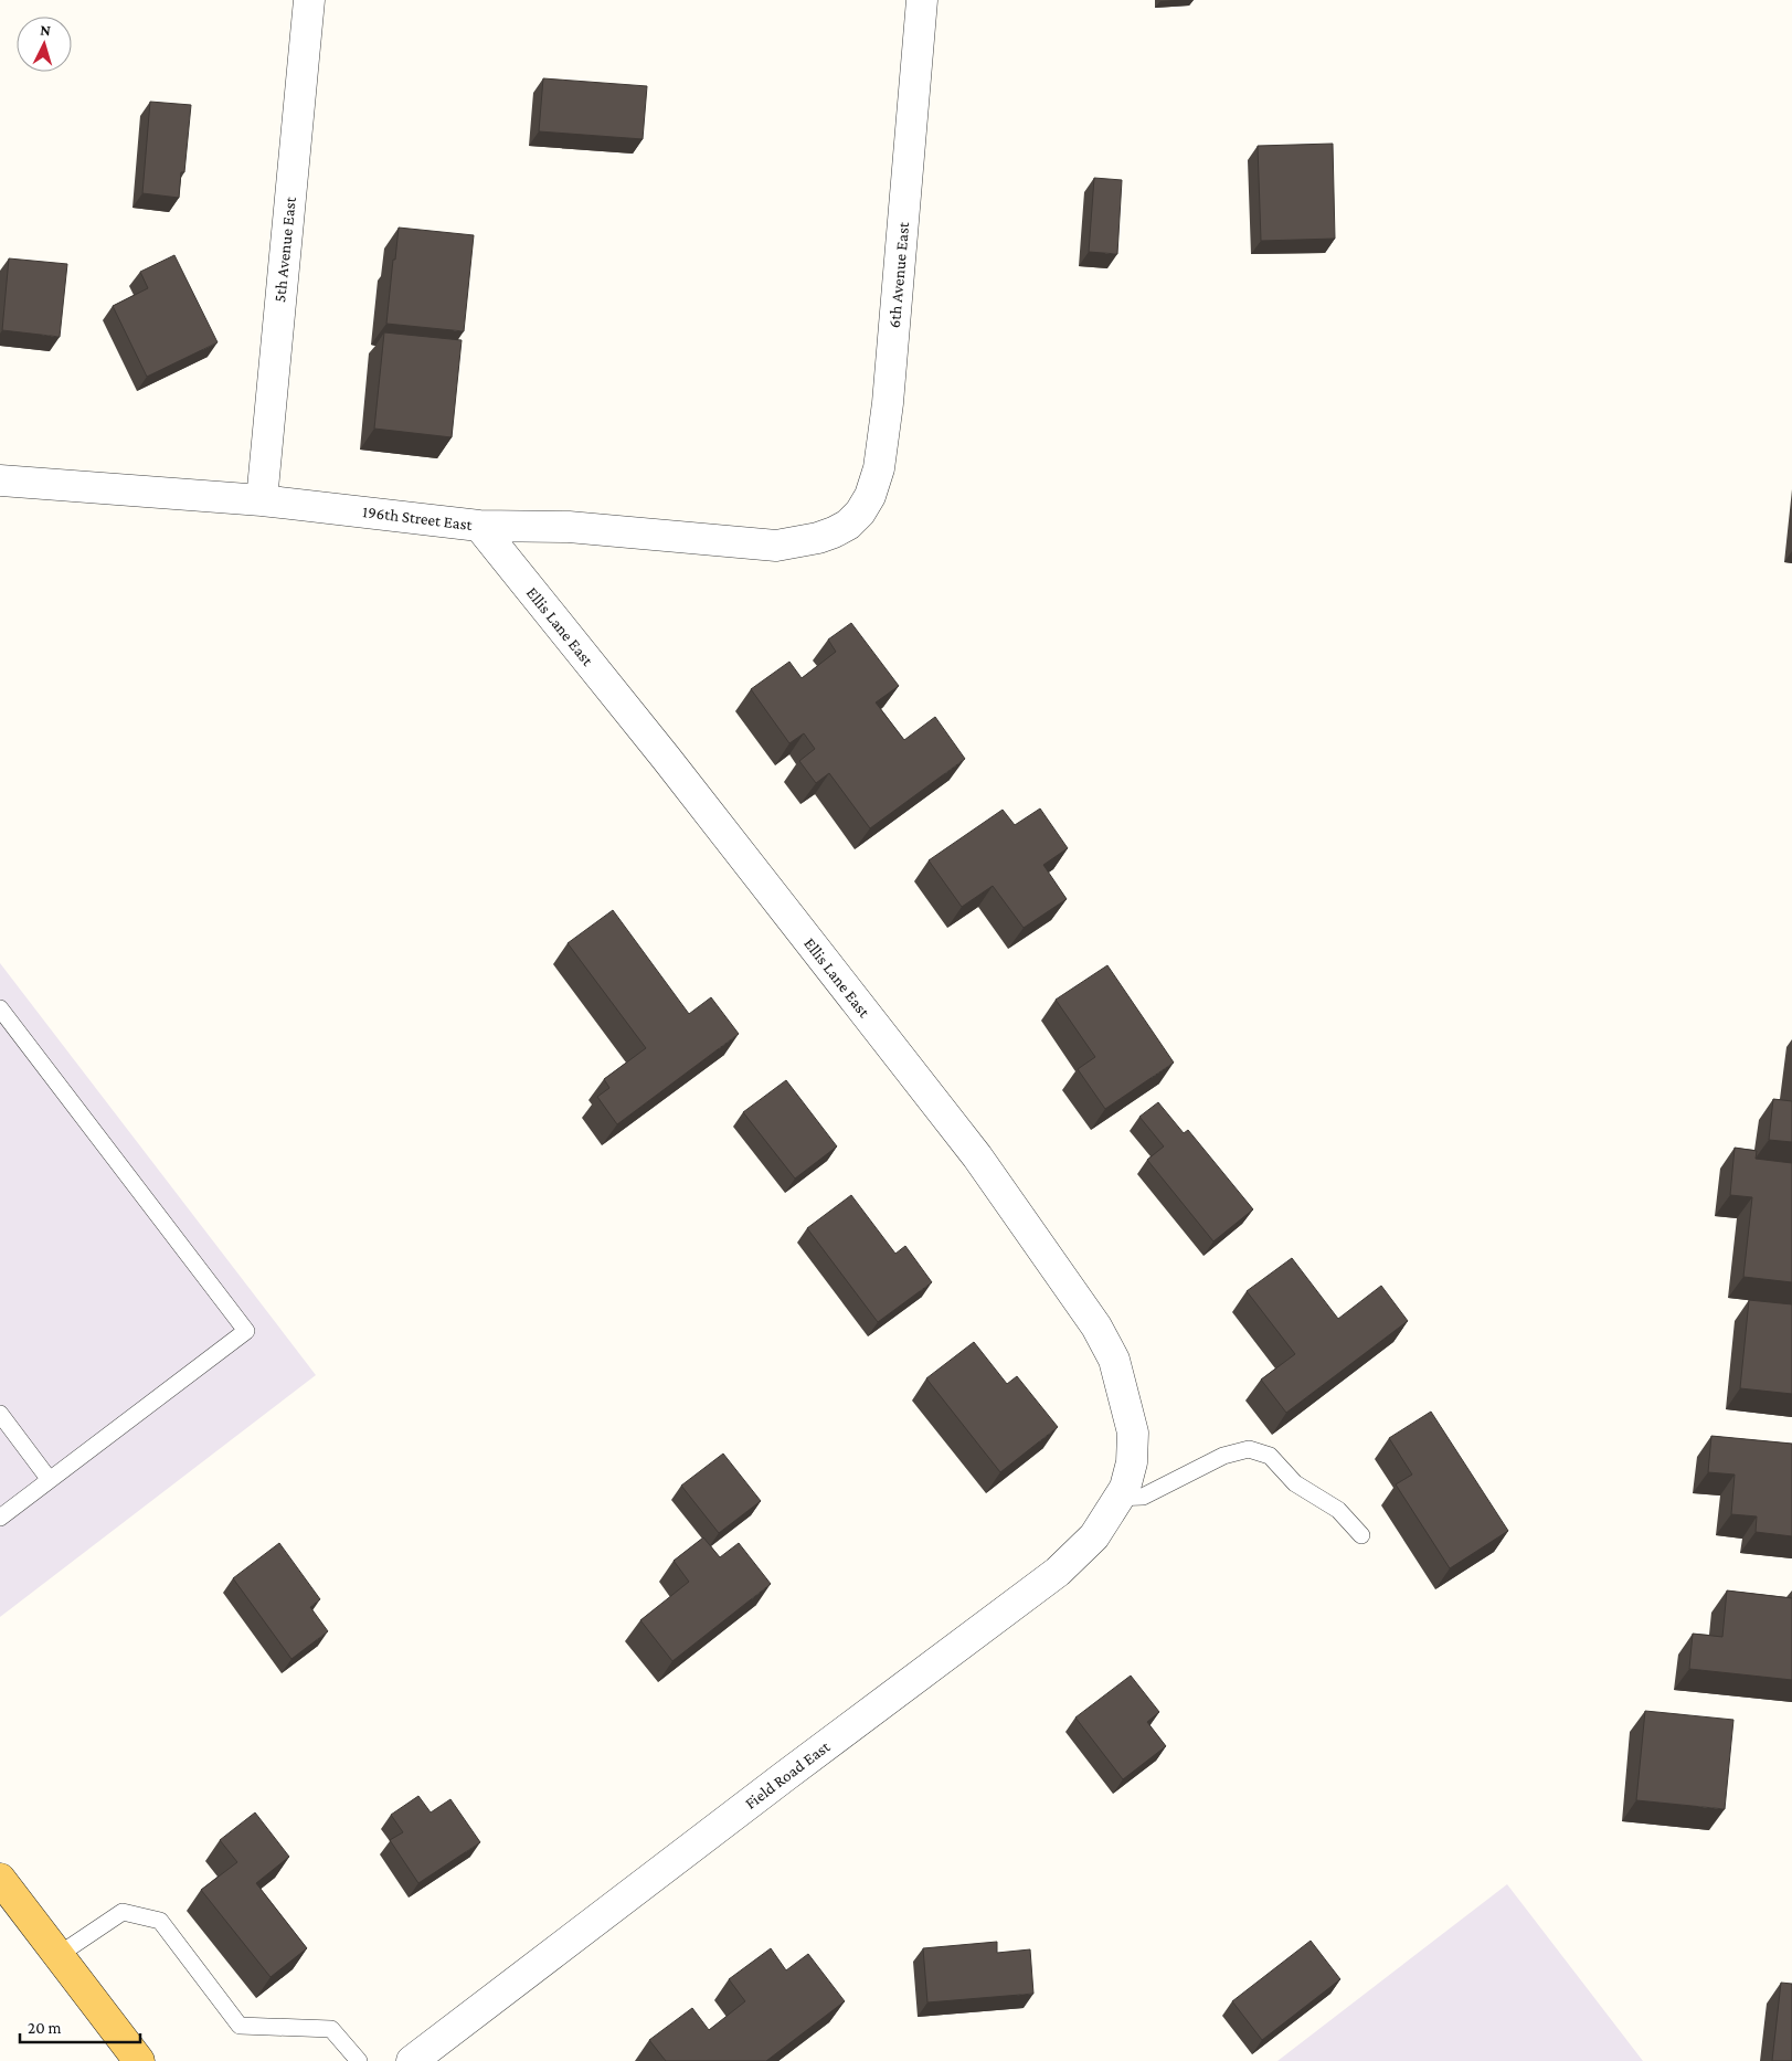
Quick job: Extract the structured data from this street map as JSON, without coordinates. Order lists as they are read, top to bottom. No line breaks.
{"streets":{"street":["5th Avenue East","6th Avenue East","196th Street East","Ellis Lane East","Field Road East"]},"crossings":[["5th Avenue East","196th Street East"],["6th Avenue East","196th Street East"],["196th Street East","Ellis Lane East"],["Ellis Lane East","Field Road East"]],"scale_bar":"20 m","north":"top"}
